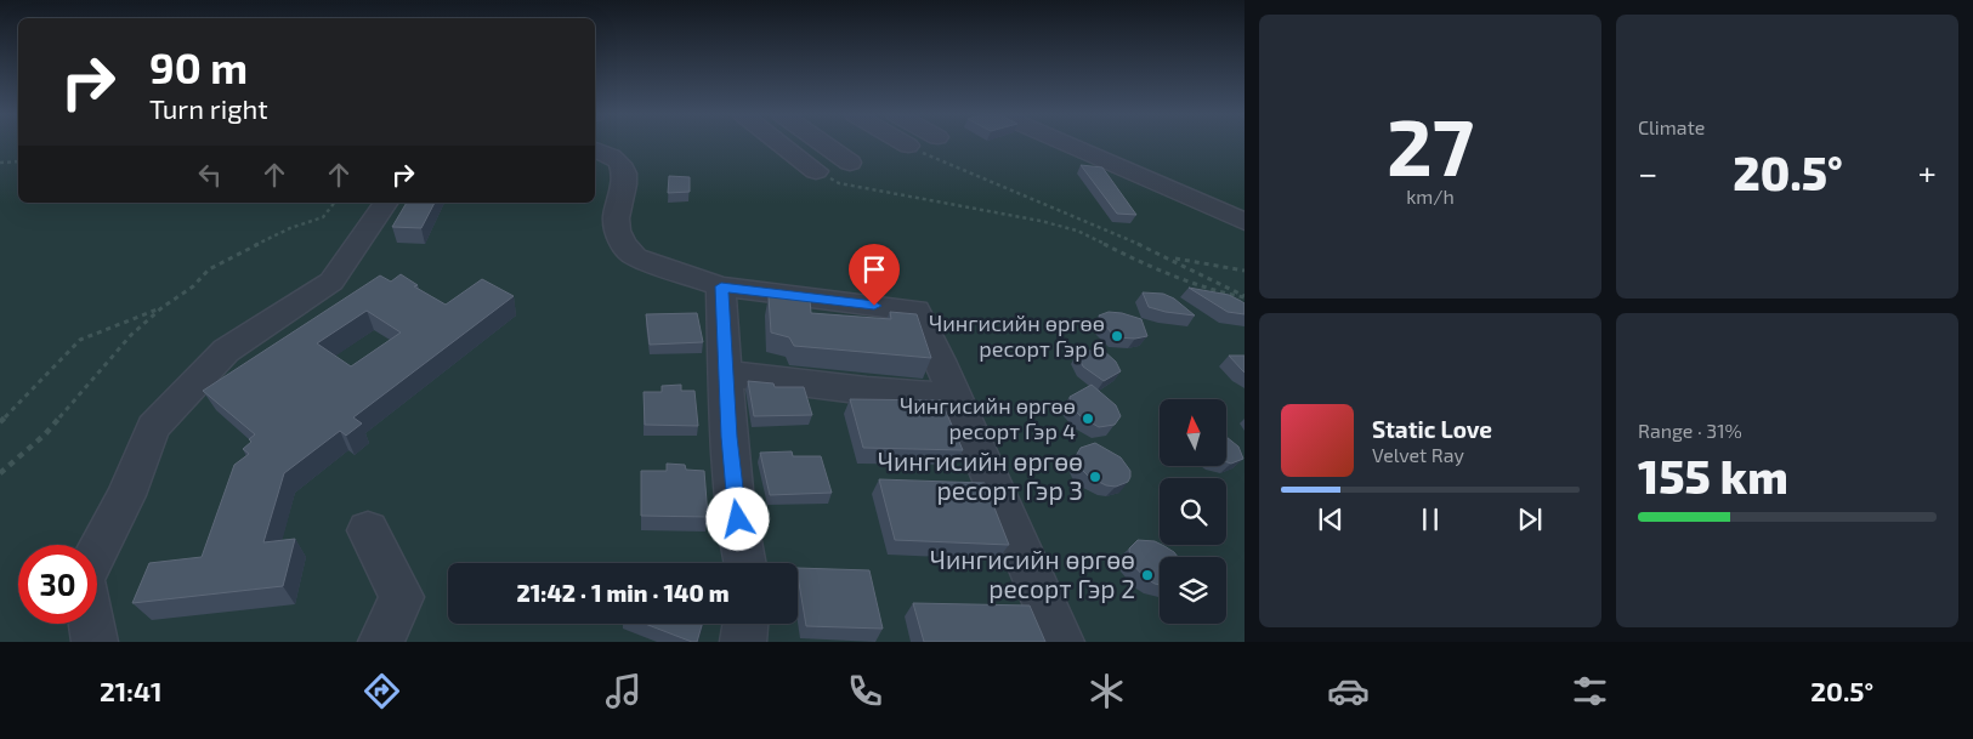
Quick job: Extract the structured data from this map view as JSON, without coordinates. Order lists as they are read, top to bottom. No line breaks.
{"places":["Чингисийн өргөө ресорт Гэр 6","Чингисийн өргөө ресорт Гэр 4","Чингисийн өргөө ресорт Гэр 3","Чингисийн өргөө ресорт Гэр 2"],"north":"top","page":{"tile":[["27","km/h"],"Climate",["Range · 31%","155 km"]],"turn":["90 m","Turn right"],"heat":["−","20.5°","+"],"song":["Static Love","Velvet Ray"],"limit":"30","trip":"21:42 · 1 min · 140 m","tabs":["21:41","20.5°"]}}
